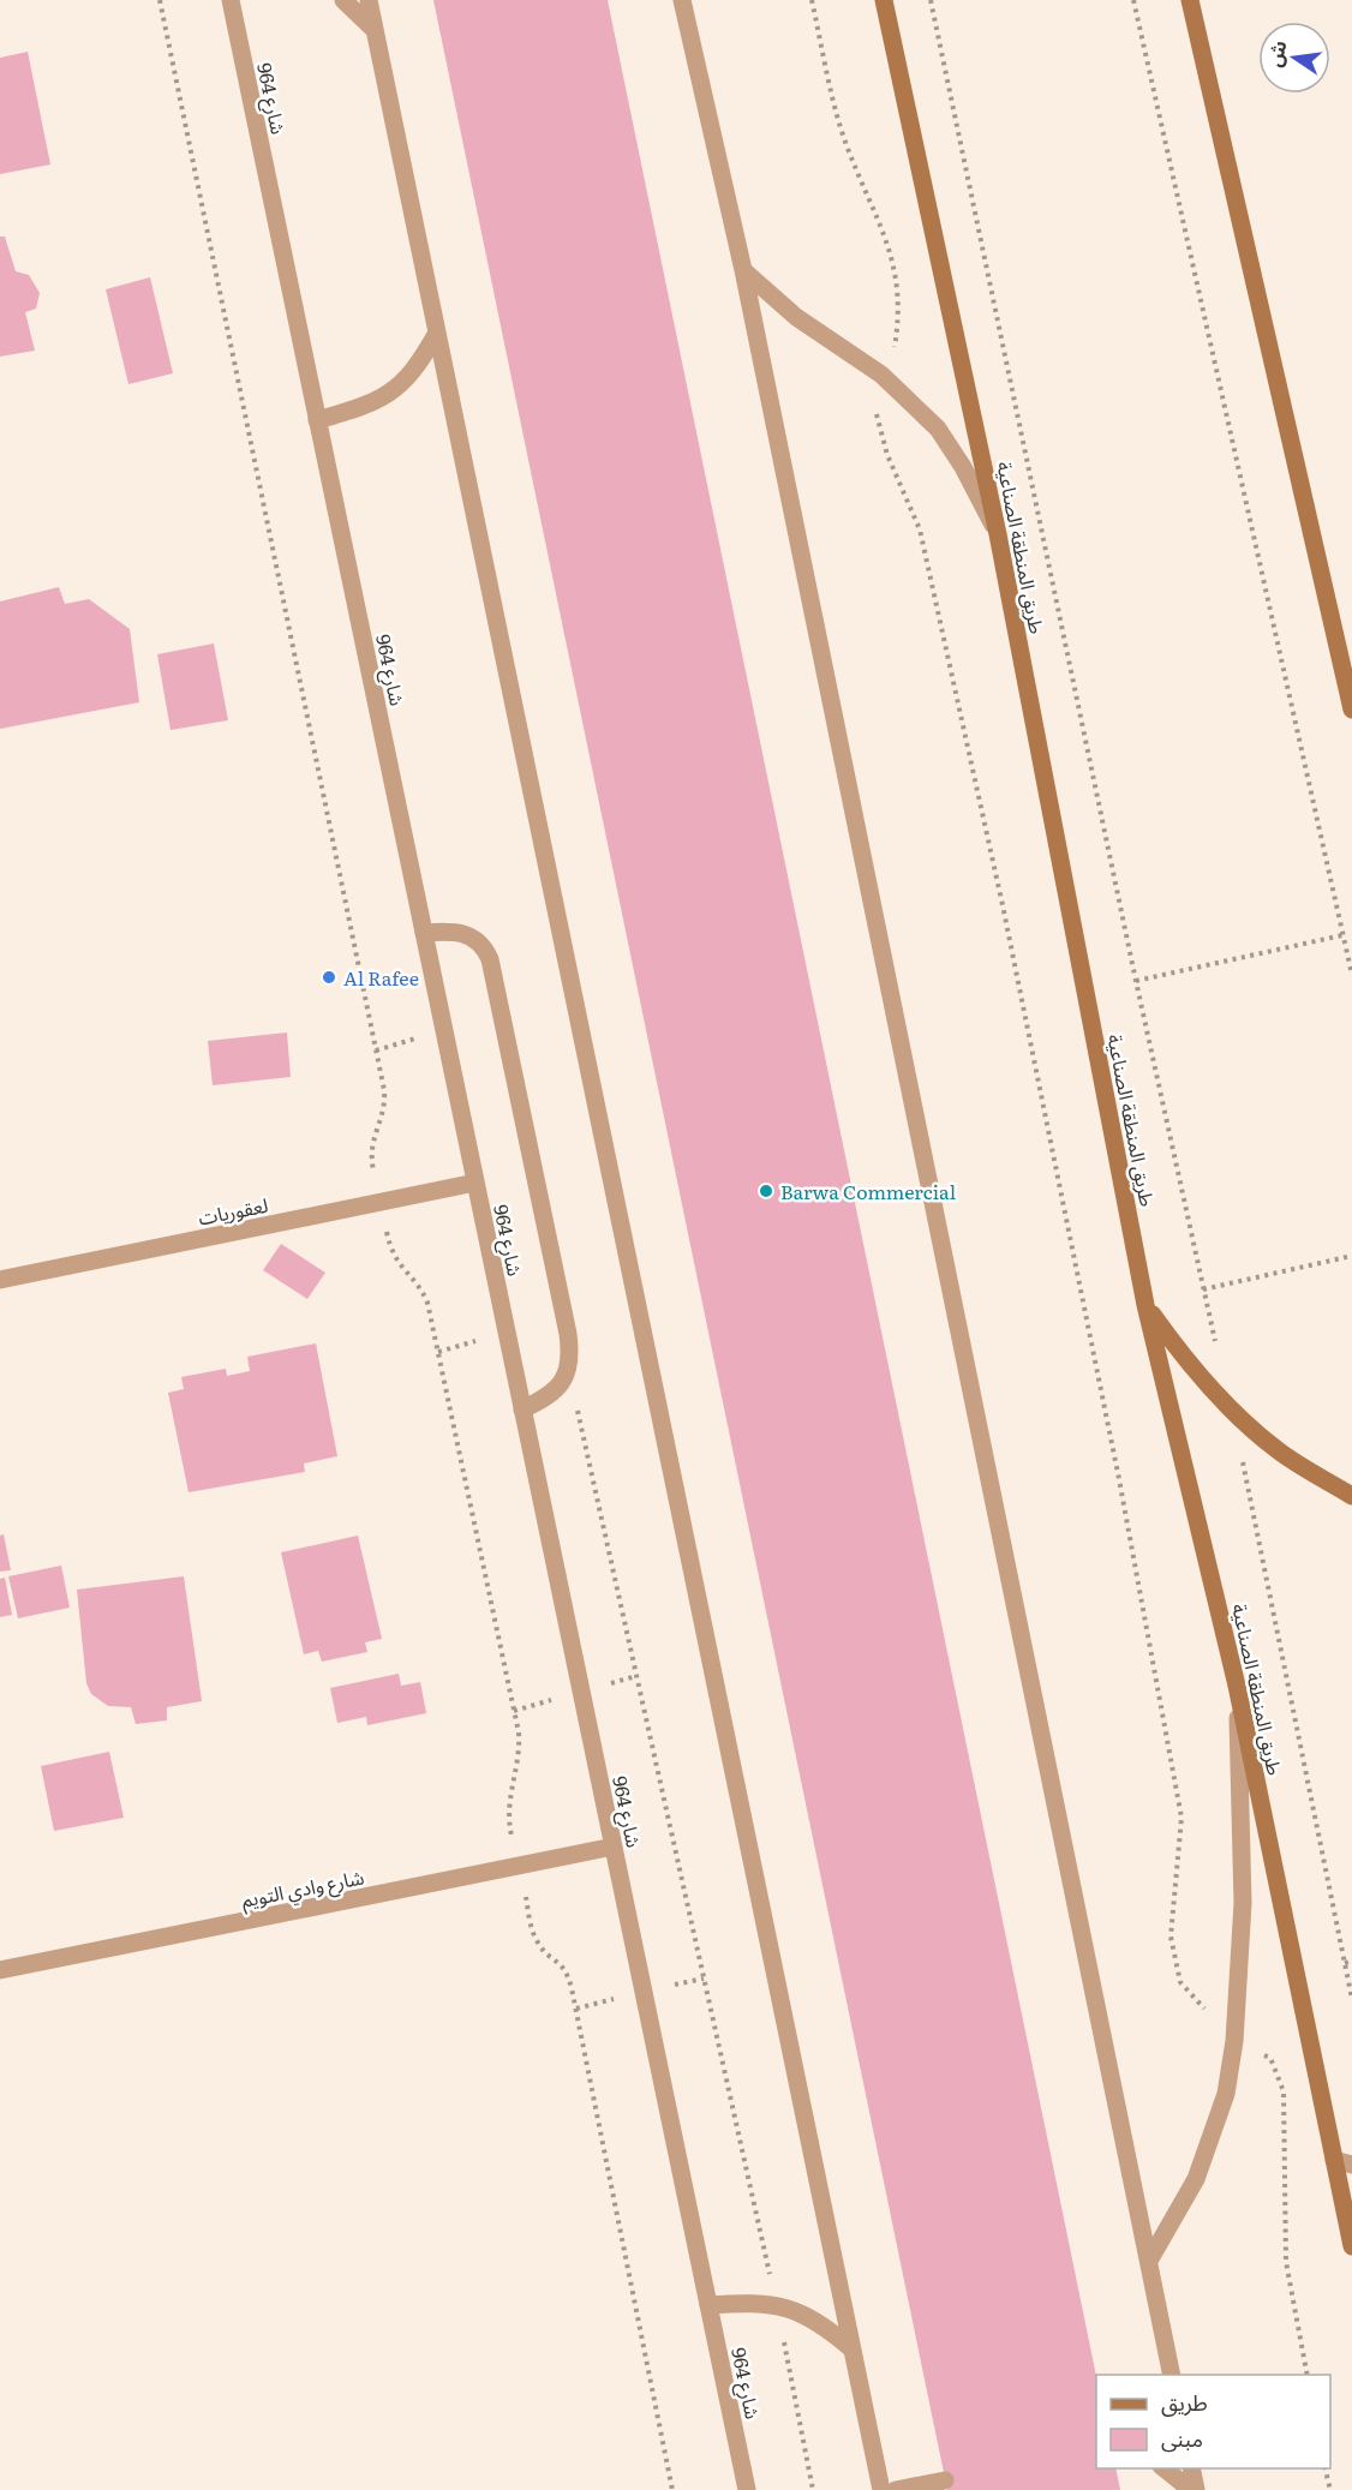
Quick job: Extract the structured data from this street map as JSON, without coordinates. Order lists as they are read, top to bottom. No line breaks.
{"streets":{"street":["شارع 964","طريق المنطقة الصناعية","لعقوريات","شارع وادي التويم"]},"crossings":[["شارع 964","لعقوريات"],["شارع 964","شارع وادي التويم"]],"places":["Al Rafee","Barwa Commercial"],"legend":["طريق","مبنى"],"north":"left"}
